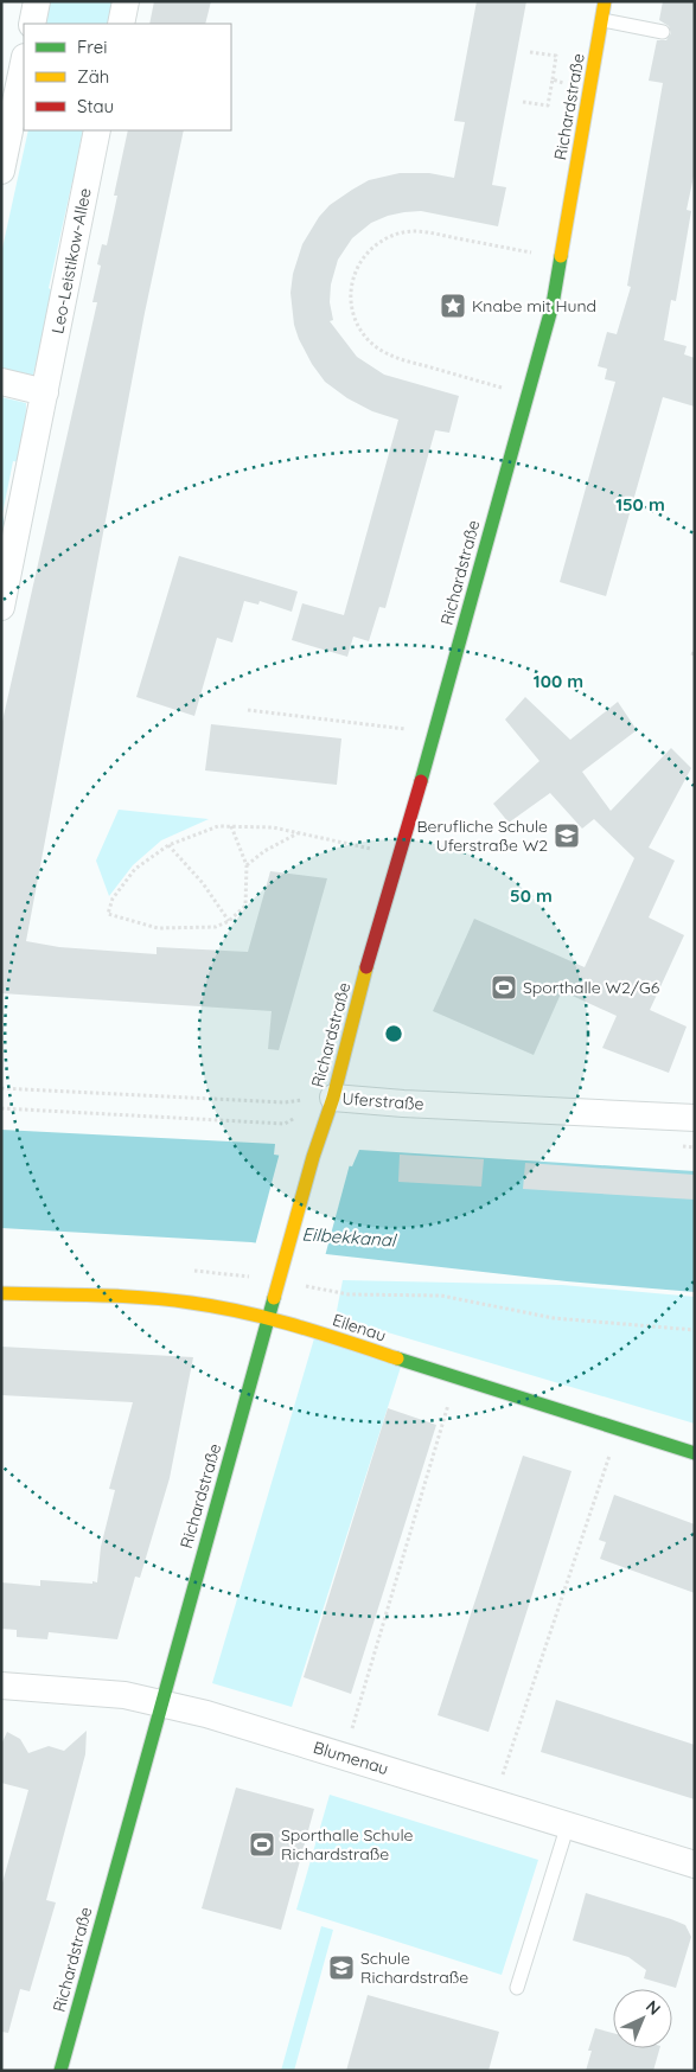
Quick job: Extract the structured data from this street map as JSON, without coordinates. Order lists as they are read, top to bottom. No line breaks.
{"streets":{"street":["Richardstraße","Leo-Leistikow-Allee","Uferstraße","Eilenau","Blumenau"]},"crossings":[["Richardstraße","Uferstraße"],["Richardstraße","Eilenau"],["Richardstraße","Blumenau"]],"water":["Eilbekkanal"],"places":{"place":["Knabe mit Hund"],"school or university":["Berufliche Schule Uferstraße W2","Schule Richardstraße"],"sports":["Sporthalle W2/G6","Sporthalle Schule Richardstraße"]},"legend":["Frei","Zäh","Stau"],"north":"top right","rings":["150 m","100 m","50 m"]}
